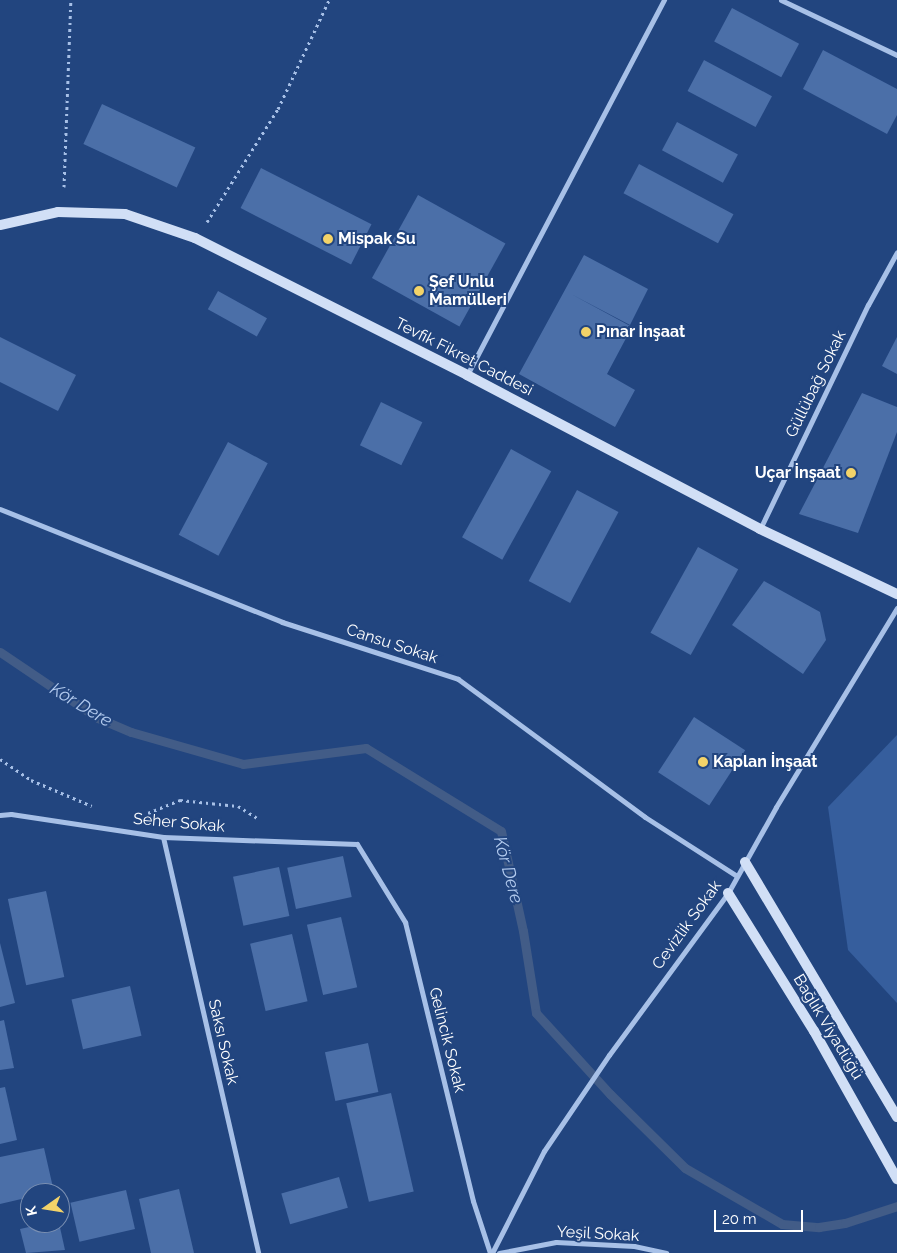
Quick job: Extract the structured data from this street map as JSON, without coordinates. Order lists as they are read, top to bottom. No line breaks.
{"streets":{"street":["Tevfik Fikret Caddesi","Güllübağ Sokak","Cansu Sokak","Seher Sokak","Cevizlik Sokak","Bağlık Viyadüğü","Gelincik Sokak","Saksı Sokak","Yeşil Sokak"]},"crossings":[["Tevfik Fikret Caddesi","Güllübağ Sokak"],["Cansu Sokak","Cevizlik Sokak"],["Seher Sokak","Gelincik Sokak"],["Seher Sokak","Saksı Sokak"],["Cevizlik Sokak","Bağlık Viyadüğü"],["Cevizlik Sokak","Gelincik Sokak"]],"water":["Kör Dere"],"places":["Mispak Su","Şef Unlu Mamülleri","Pınar İnşaat","Uçar İnşaat","Kaplan İnşaat"],"scale_bar":"20 m","north":"left"}
